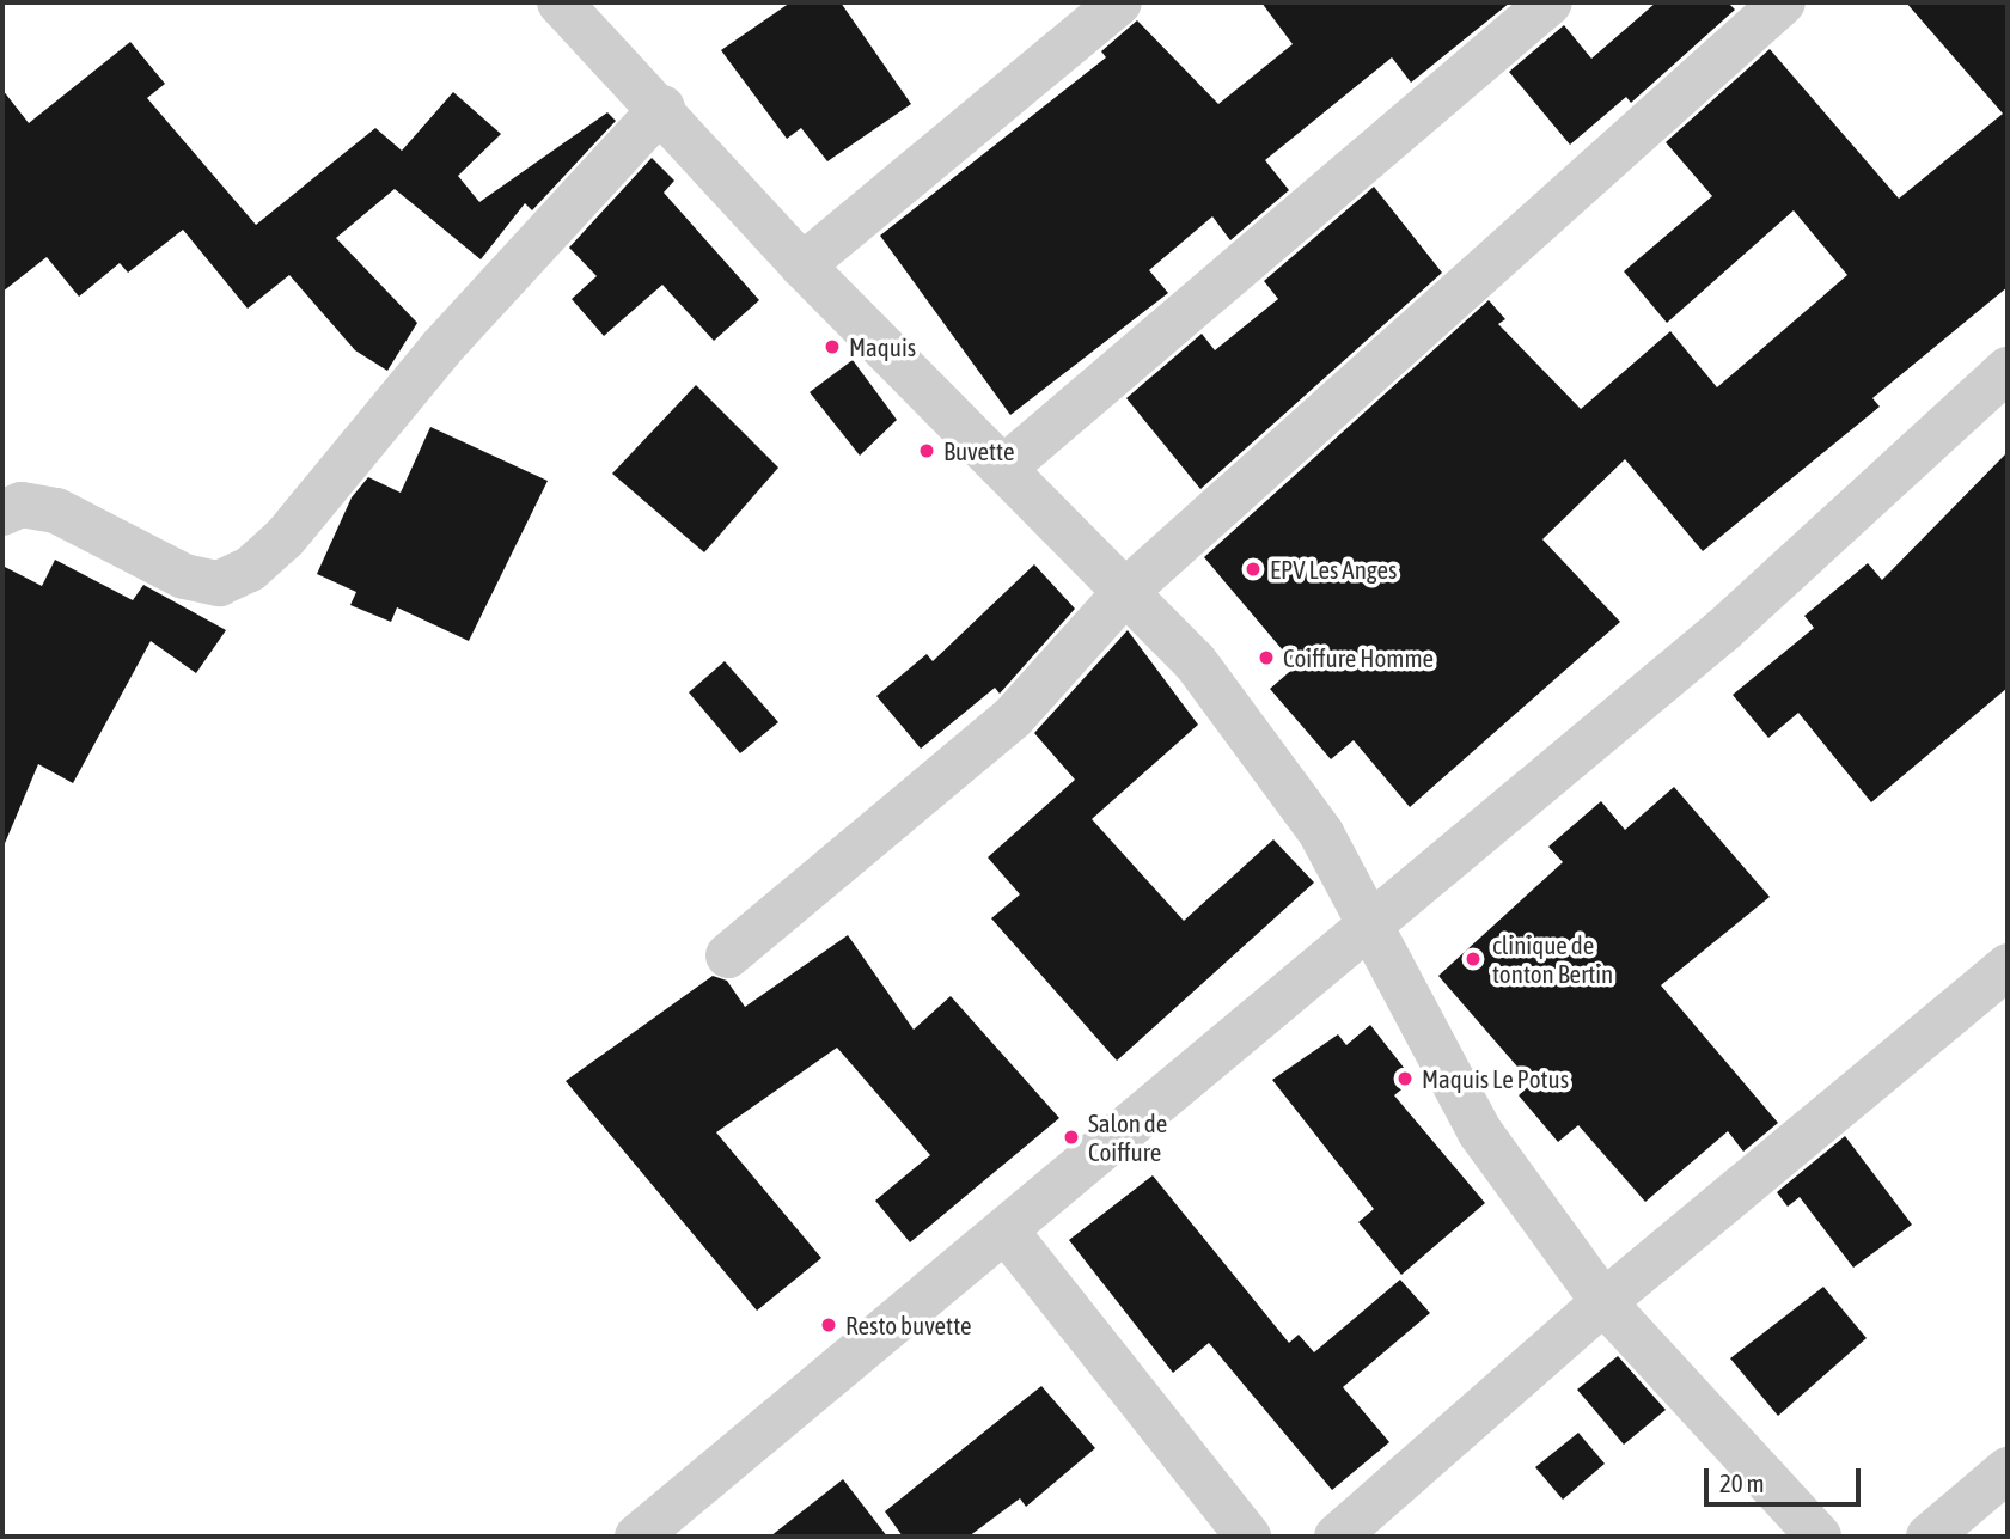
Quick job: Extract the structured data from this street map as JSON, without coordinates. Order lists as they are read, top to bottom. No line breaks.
{"places":["Maquis","Buvette","EPV Les Anges","Coiffure Homme","clinique de tonton Bertin","Maquis Le Potus","Salon de Coiffure","Resto buvette"],"scale_bar":"20 m"}
